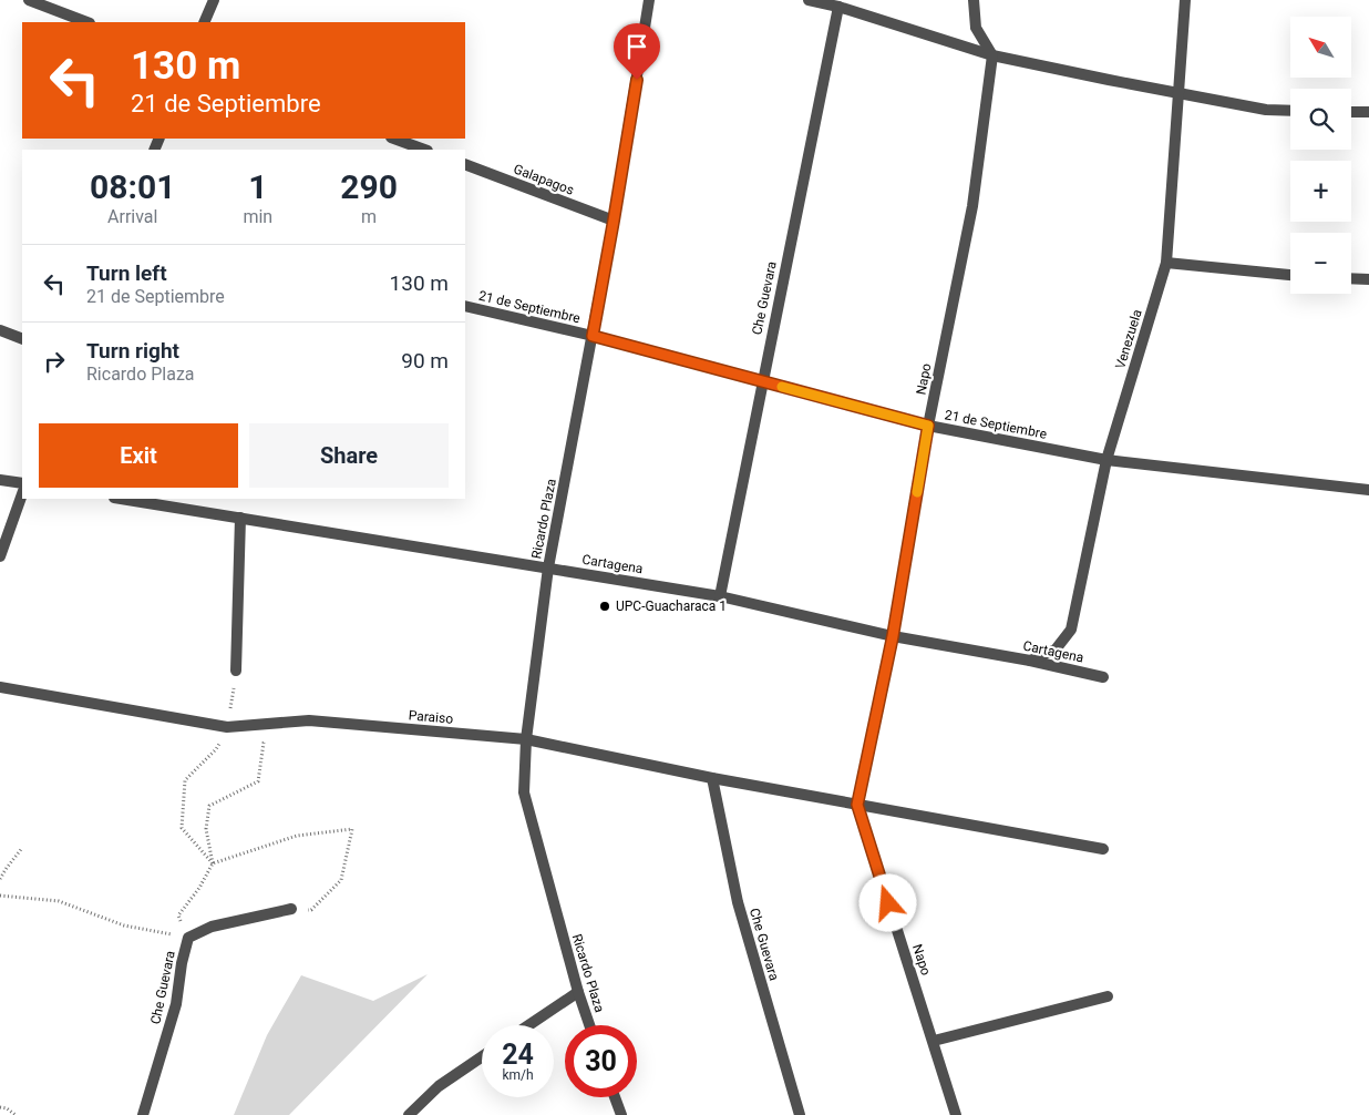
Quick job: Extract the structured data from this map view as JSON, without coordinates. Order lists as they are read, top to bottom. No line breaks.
{"streets":{"street":["Galapagos","Che Guevara","21 de Septiembre","Venezuela","Napo","Ricardo Plaza","Cartagena","Paraiso"]},"crossings":[["Galapagos","Ricardo Plaza"],["Che Guevara","21 de Septiembre"],["Che Guevara","Cartagena"],["Che Guevara","Paraiso"],["21 de Septiembre","Venezuela"],["21 de Septiembre","Napo"],["21 de Septiembre","Ricardo Plaza"],["Venezuela","Cartagena"],["Napo","Cartagena"],["Napo","Paraiso"],["Ricardo Plaza","Cartagena"],["Ricardo Plaza","Paraiso"]],"places":["UPC-Guacharaca 1"],"north":"top left","page":{"map_buttons":["+","−"],"turn":["130 m","21 de Septiembre"],"eta":["08:01","Arrival","1","min","290","m"],"list":[{"name":"Turn left","note":"21 de Septiembre","value":"130 m"},{"name":"Turn right","note":"Ricardo Plaza","value":"90 m"}],"buttons":["Exit","Share"],"speed":"24 km/h","limit":"30"}}
